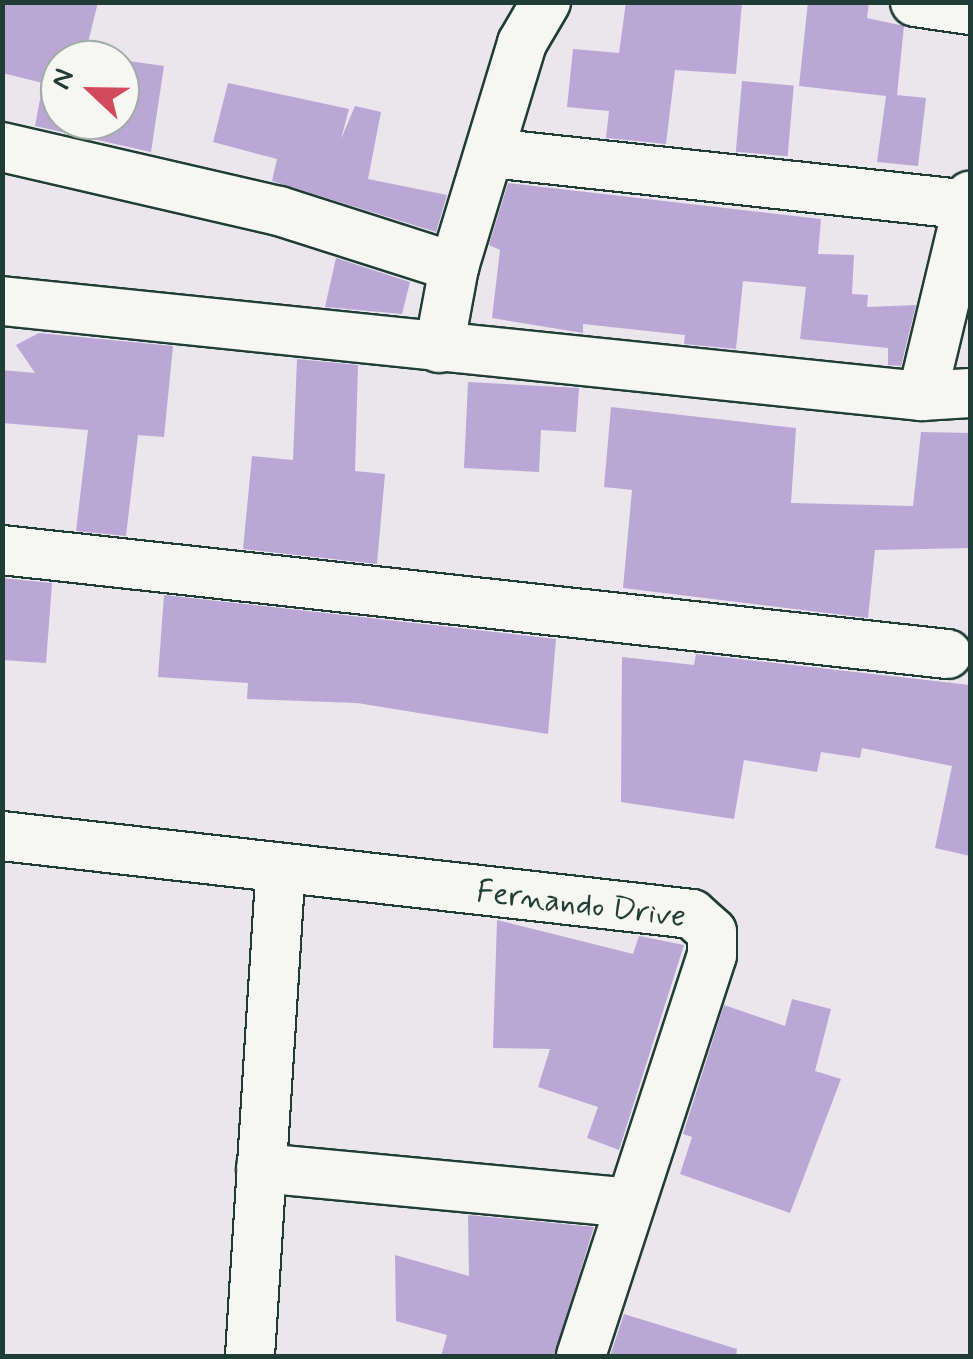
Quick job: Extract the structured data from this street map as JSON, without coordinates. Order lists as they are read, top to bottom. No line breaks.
{"streets":{"street":["Fernando Drive"]},"north":"left"}
